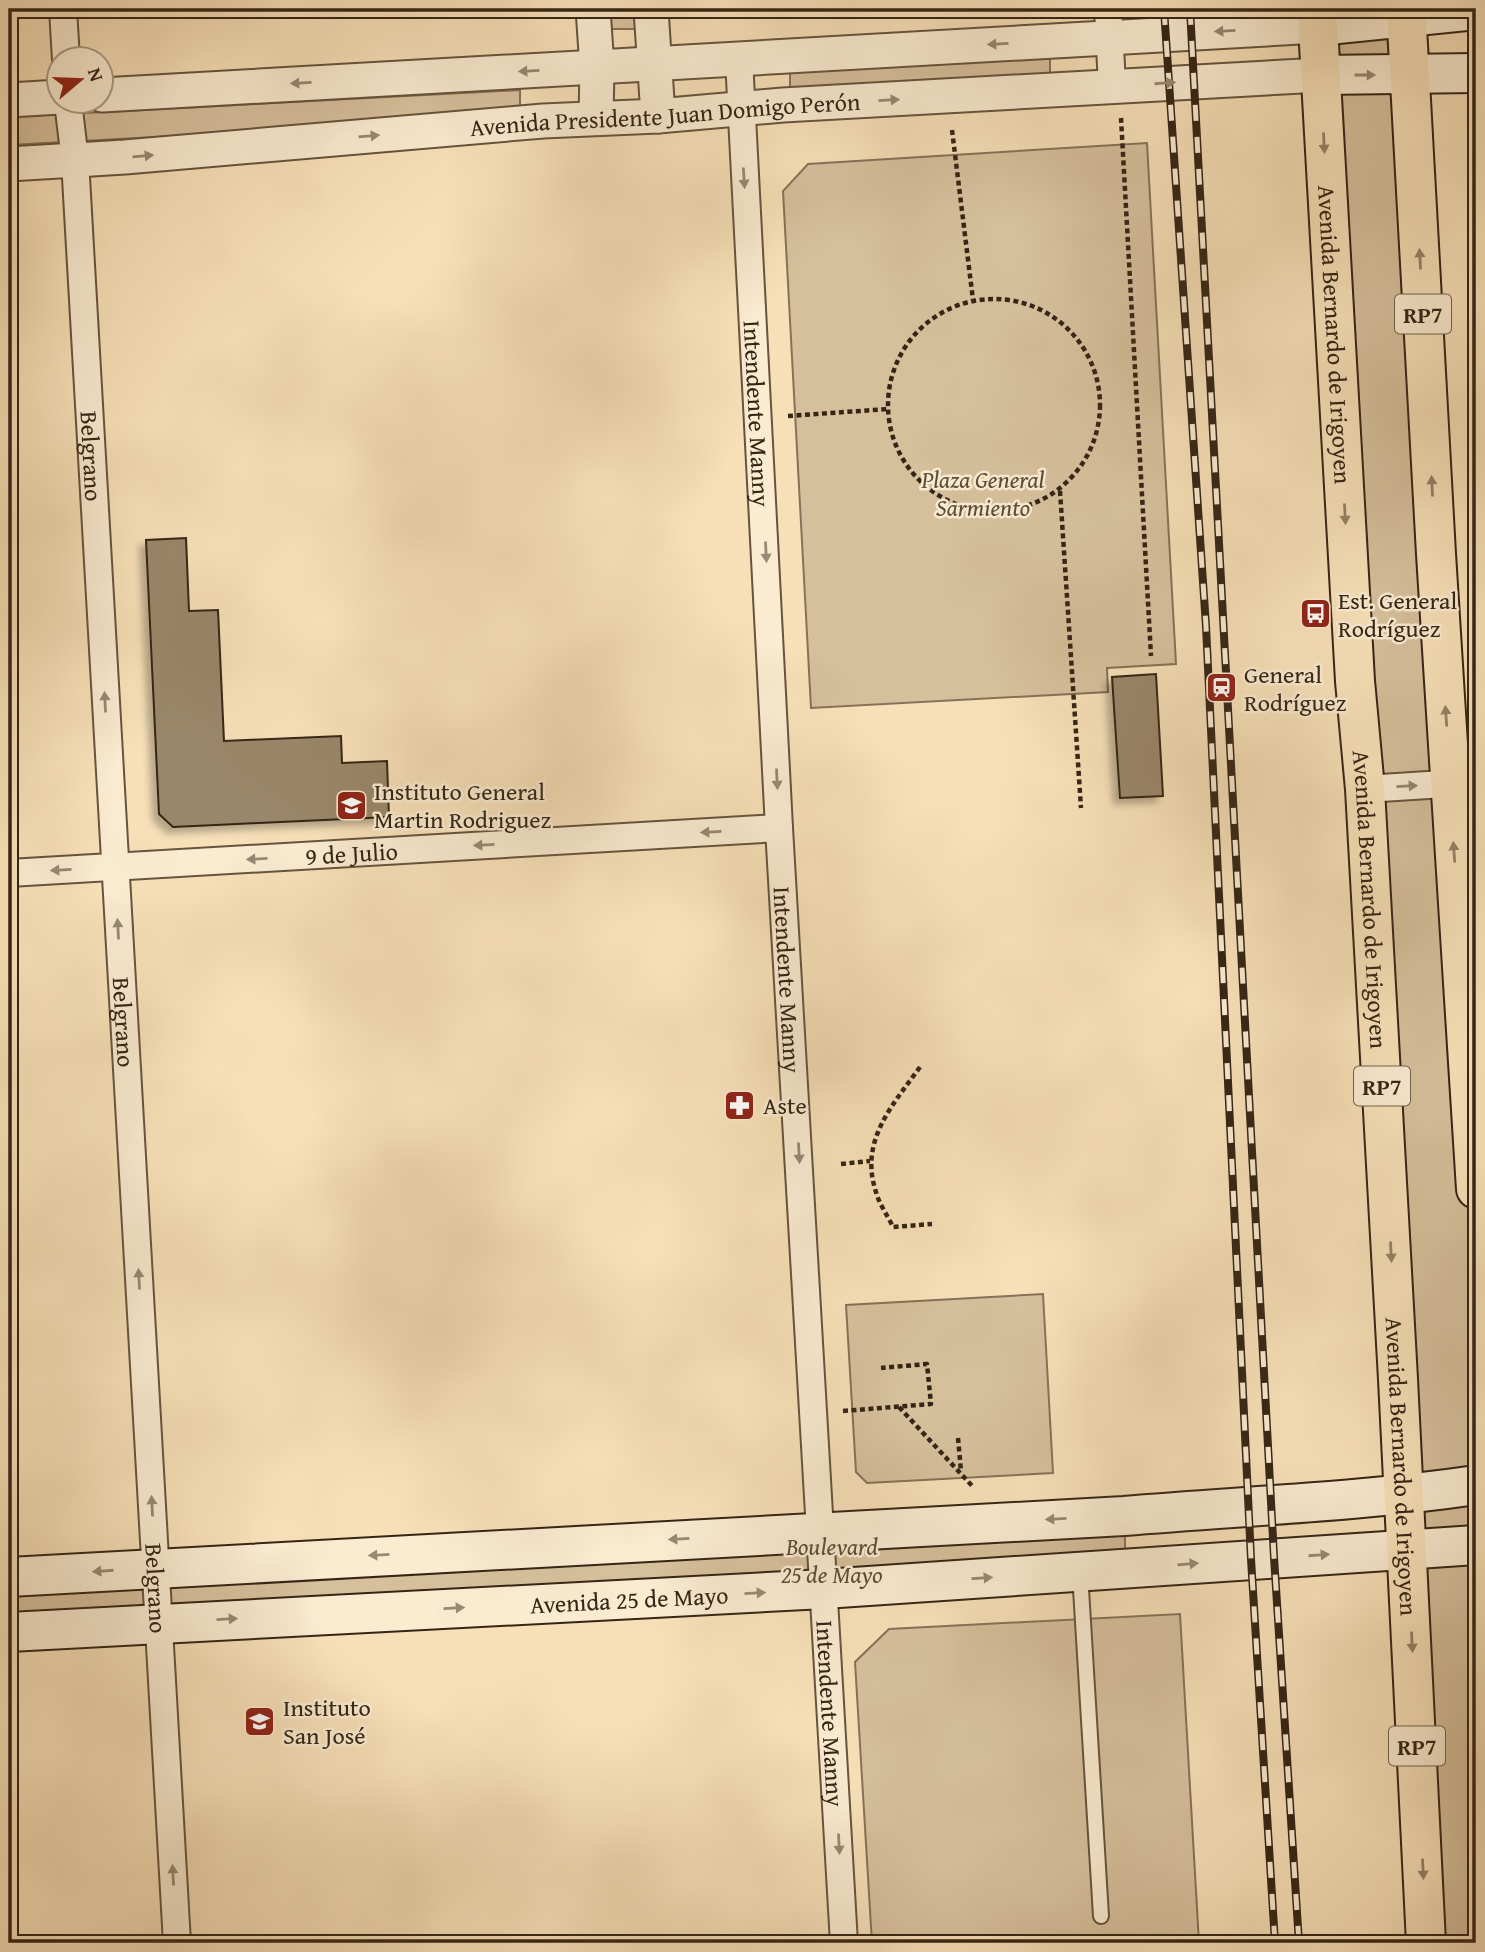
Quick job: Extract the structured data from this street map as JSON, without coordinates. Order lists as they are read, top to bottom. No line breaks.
{"streets":{"main road":["RP7","Avenida Bernardo de Irigoyen","Avenida 25 de Mayo"],"street":["Avenida Presidente Juan Domigo Perón","Intendente Manny","Belgrano","9 de Julio"]},"crossings":[["Avenida Presidente Juan Domigo Perón","Avenida Bernardo de Irigoyen"],["Avenida Presidente Juan Domigo Perón","Intendente Manny"],["Avenida Presidente Juan Domigo Perón","Belgrano"],["Avenida Bernardo de Irigoyen","Avenida 25 de Mayo"],["Intendente Manny","9 de Julio"],["Intendente Manny","Avenida 25 de Mayo"],["Belgrano","9 de Julio"],["Belgrano","Avenida 25 de Mayo"]],"one_way":["Intendente Manny","Belgrano","9 de Julio"],"parks":["Plaza General Sarmiento","Boulevard 25 de Mayo"],"places":{"bus stop":["Est. General Rodríguez"],"station":["General Rodríguez"],"school or university":["Instituto General Martin Rodriguez","Instituto San José"],"pharmacy":["Aste"]},"north":"right"}
